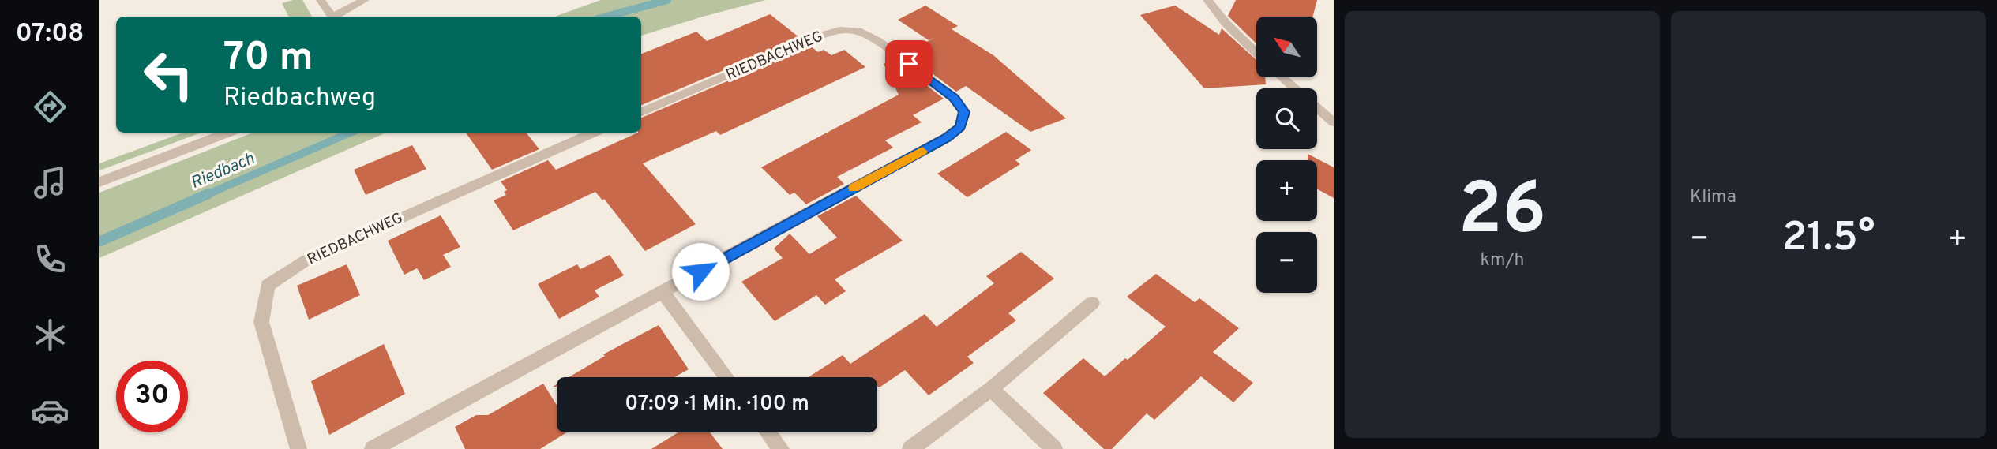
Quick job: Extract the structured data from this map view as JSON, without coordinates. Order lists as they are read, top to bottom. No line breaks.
{"streets":{"street":["RIEDBACHWEG"]},"water":["Riedbach"],"north":"top left","page":{"tabs":"07:08","tile":[["26","km/h"],"Klima"],"map_buttons":["+","−"],"turn":["70 m","Riedbachweg"],"heat":["−","21.5°","+"],"limit":"30","trip":"07:09 · 1 Min. · 100 m"}}
